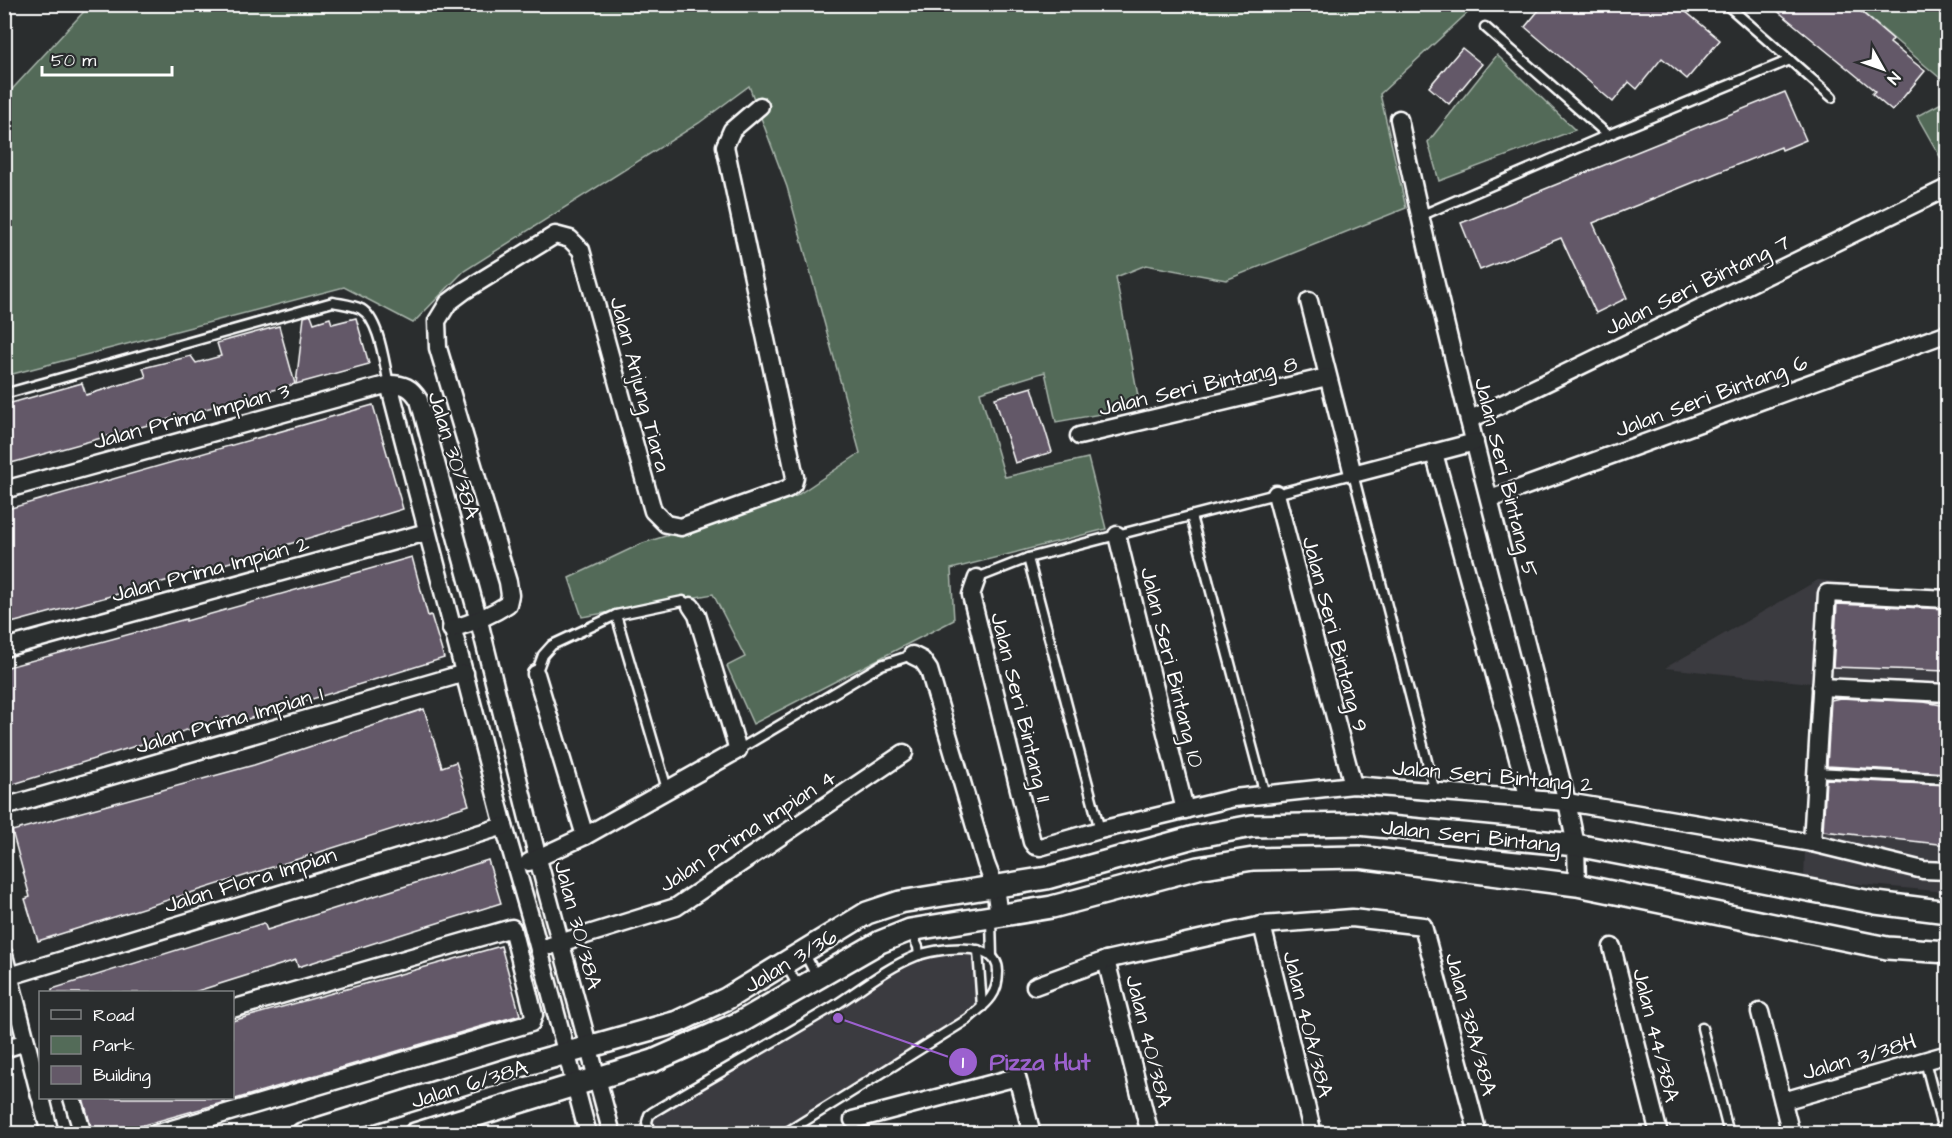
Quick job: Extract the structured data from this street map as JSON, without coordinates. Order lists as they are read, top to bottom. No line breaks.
{"streets":{"street":["Jalan Seri Bintang 7","Jalan Anjung Tiara","Jalan Seri Bintang 8","Jalan Seri Bintang 6","Jalan Prima Impian 3","Jalan 30/38A","Jalan Seri Bintang 5","Jalan Prima Impian 2","Jalan Seri Bintang 9","Jalan Seri Bintang 10","Jalan Seri Bintang 11","Jalan Prima Impian 1","Jalan Seri Bintang 2","Jalan Prima Impian 4","Jalan Seri Bintang","Jalan Flora Impian","Jalan 3/36","Jalan 40A/38A","Jalan 38A/38A","Jalan 44/38A","Jalan 40/38A","Jalan 3/38H","Jalan 6/38A"]},"crossings":[["Jalan Seri Bintang 7","Jalan Seri Bintang 5"],["Jalan Anjung Tiara","Jalan 30/38A"],["Jalan Seri Bintang 6","Jalan Seri Bintang 5"],["Jalan Prima Impian 3","Jalan 30/38A"],["Jalan 30/38A","Jalan Prima Impian 2"],["Jalan 30/38A","Jalan Prima Impian 1"],["Jalan 30/38A","Jalan Prima Impian 4"],["Jalan 30/38A","Jalan Flora Impian"],["Jalan 30/38A","Jalan 3/36"],["Jalan 30/38A","Jalan 6/38A"],["Jalan Seri Bintang 5","Jalan Seri Bintang 2"],["Jalan Seri Bintang 5","Jalan Seri Bintang"],["Jalan Seri Bintang 9","Jalan Seri Bintang 2"],["Jalan Seri Bintang 10","Jalan Seri Bintang 2"],["Jalan Seri Bintang 11","Jalan Seri Bintang 2"],["Jalan Seri Bintang","Jalan 3/36"],["Jalan 3/36","Jalan 6/38A"],["Jalan 40A/38A","Jalan 38A/38A"]],"places":["Pizza Hut"],"legend":["Road","Park","Building"],"scale_bar":"50 m","north":"bottom right"}
